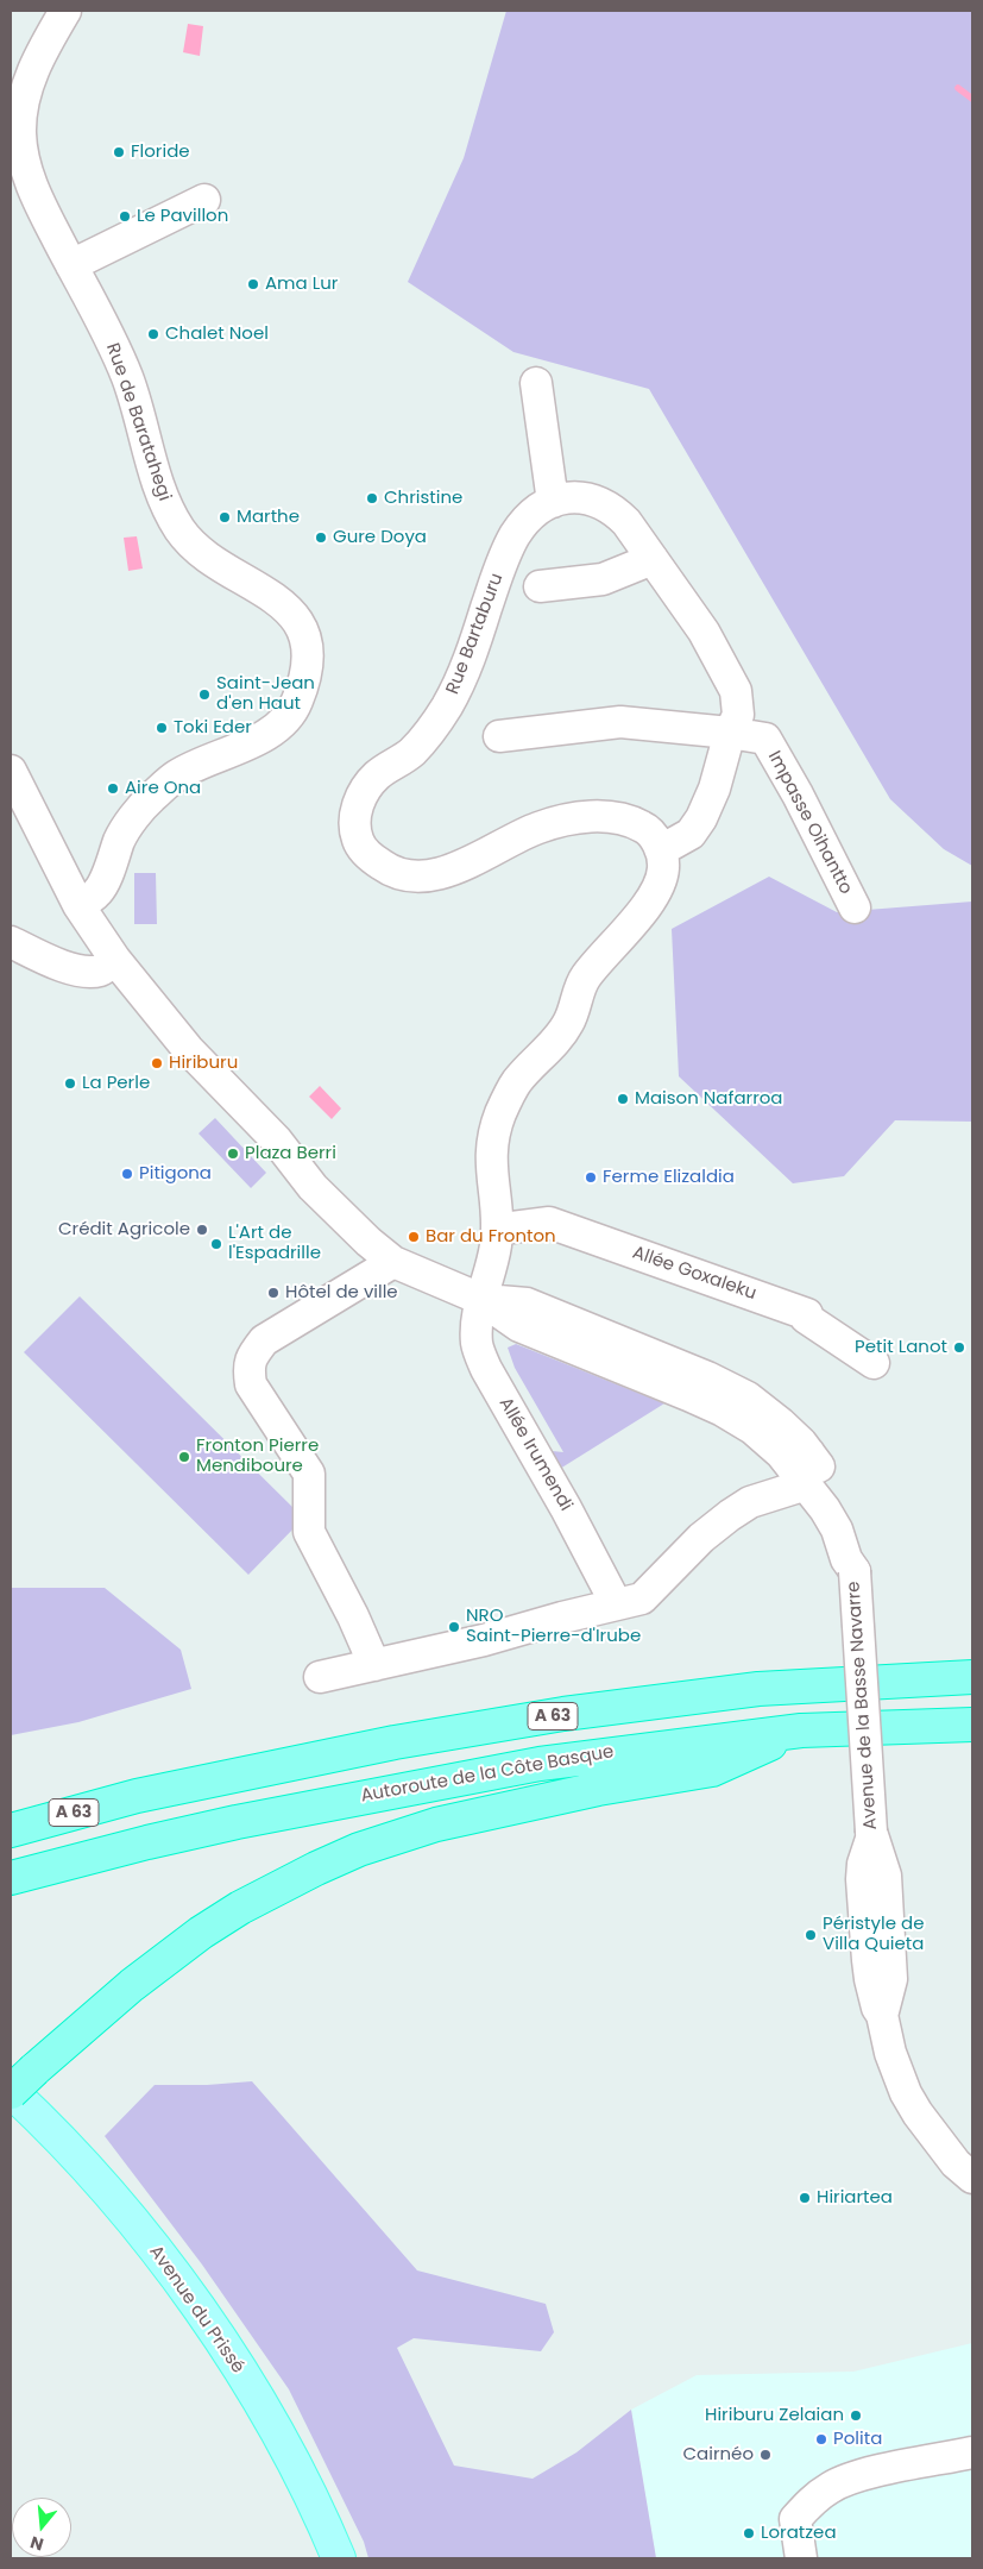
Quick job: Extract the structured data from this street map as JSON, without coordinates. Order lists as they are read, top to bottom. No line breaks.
{"streets":{"highway":["A 63","Autoroute de la Côte Basque"],"main road":["Avenue du Prissé"],"street":["Rue de Baratahegi","Rue Bartaburu","Impasse Oihantto","Allée Goxaleku","Allée Irumendi","Avenue de la Basse Navarre"]},"crossings":[["Rue de Baratahegi","Avenue de la Basse Navarre"],["Rue Bartaburu","Impasse Oihantto"],["Allée Irumendi","Avenue de la Basse Navarre"]],"places":["Floride","Le Pavillon","Ama Lur","Chalet Noel","Christine","Marthe","Gure Doya","Saint-Jean d'en Haut","Toki Eder","Aire Ona","Hiriburu","La Perle","Maison Nafarroa","Plaza Berri","Pitigona","Ferme Elizaldia","Crédit Agricole","Bar du Fronton","L'Art de l'Espadrille","Hôtel de ville","Petit Lanot","Fronton Pierre Mendiboure","NRO Saint-Pierre-d'Irube","Péristyle de Villa Quieta","Hiriartea","Hiriburu Zelaian","Polita","Cairnéo","Loratzea"],"north":"bottom"}
